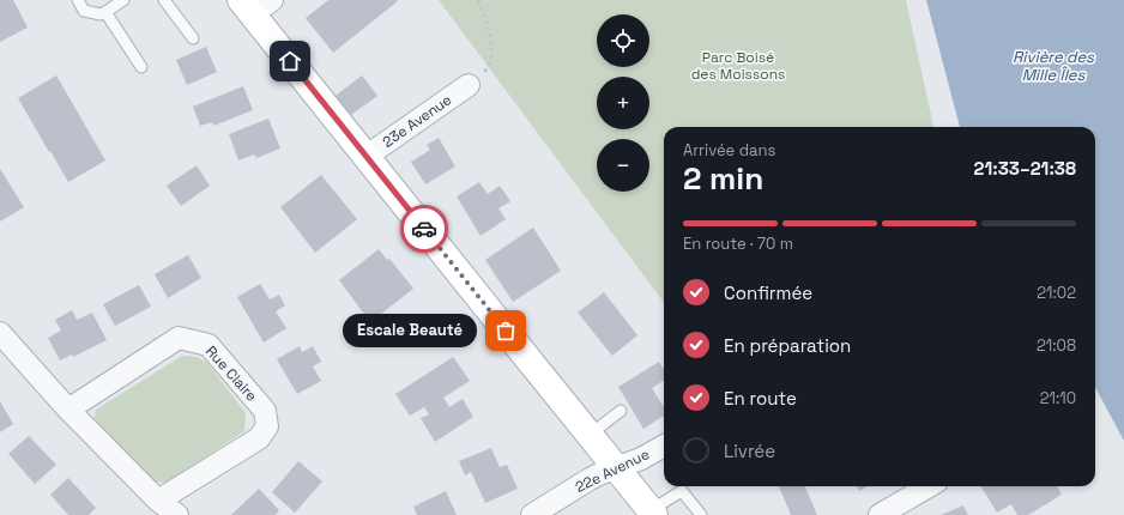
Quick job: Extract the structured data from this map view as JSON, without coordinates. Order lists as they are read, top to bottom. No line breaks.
{"streets":{"street":["23e Avenue","Rue Claire","22e Avenue"]},"water":["Rivière des Mille Îles"],"parks":["Parc Boisé des Moissons"],"places":["Escale Beauté"],"page":{"map_buttons":["+","−"],"heading":["2 min","Arrivée dans","21:33–21:38"],"bar":"En route · 70 m","list":[["Confirmée","21:02"],["En préparation","21:08"],["En route","21:10"],"Livrée"],"bubble":"Escale Beauté"}}
